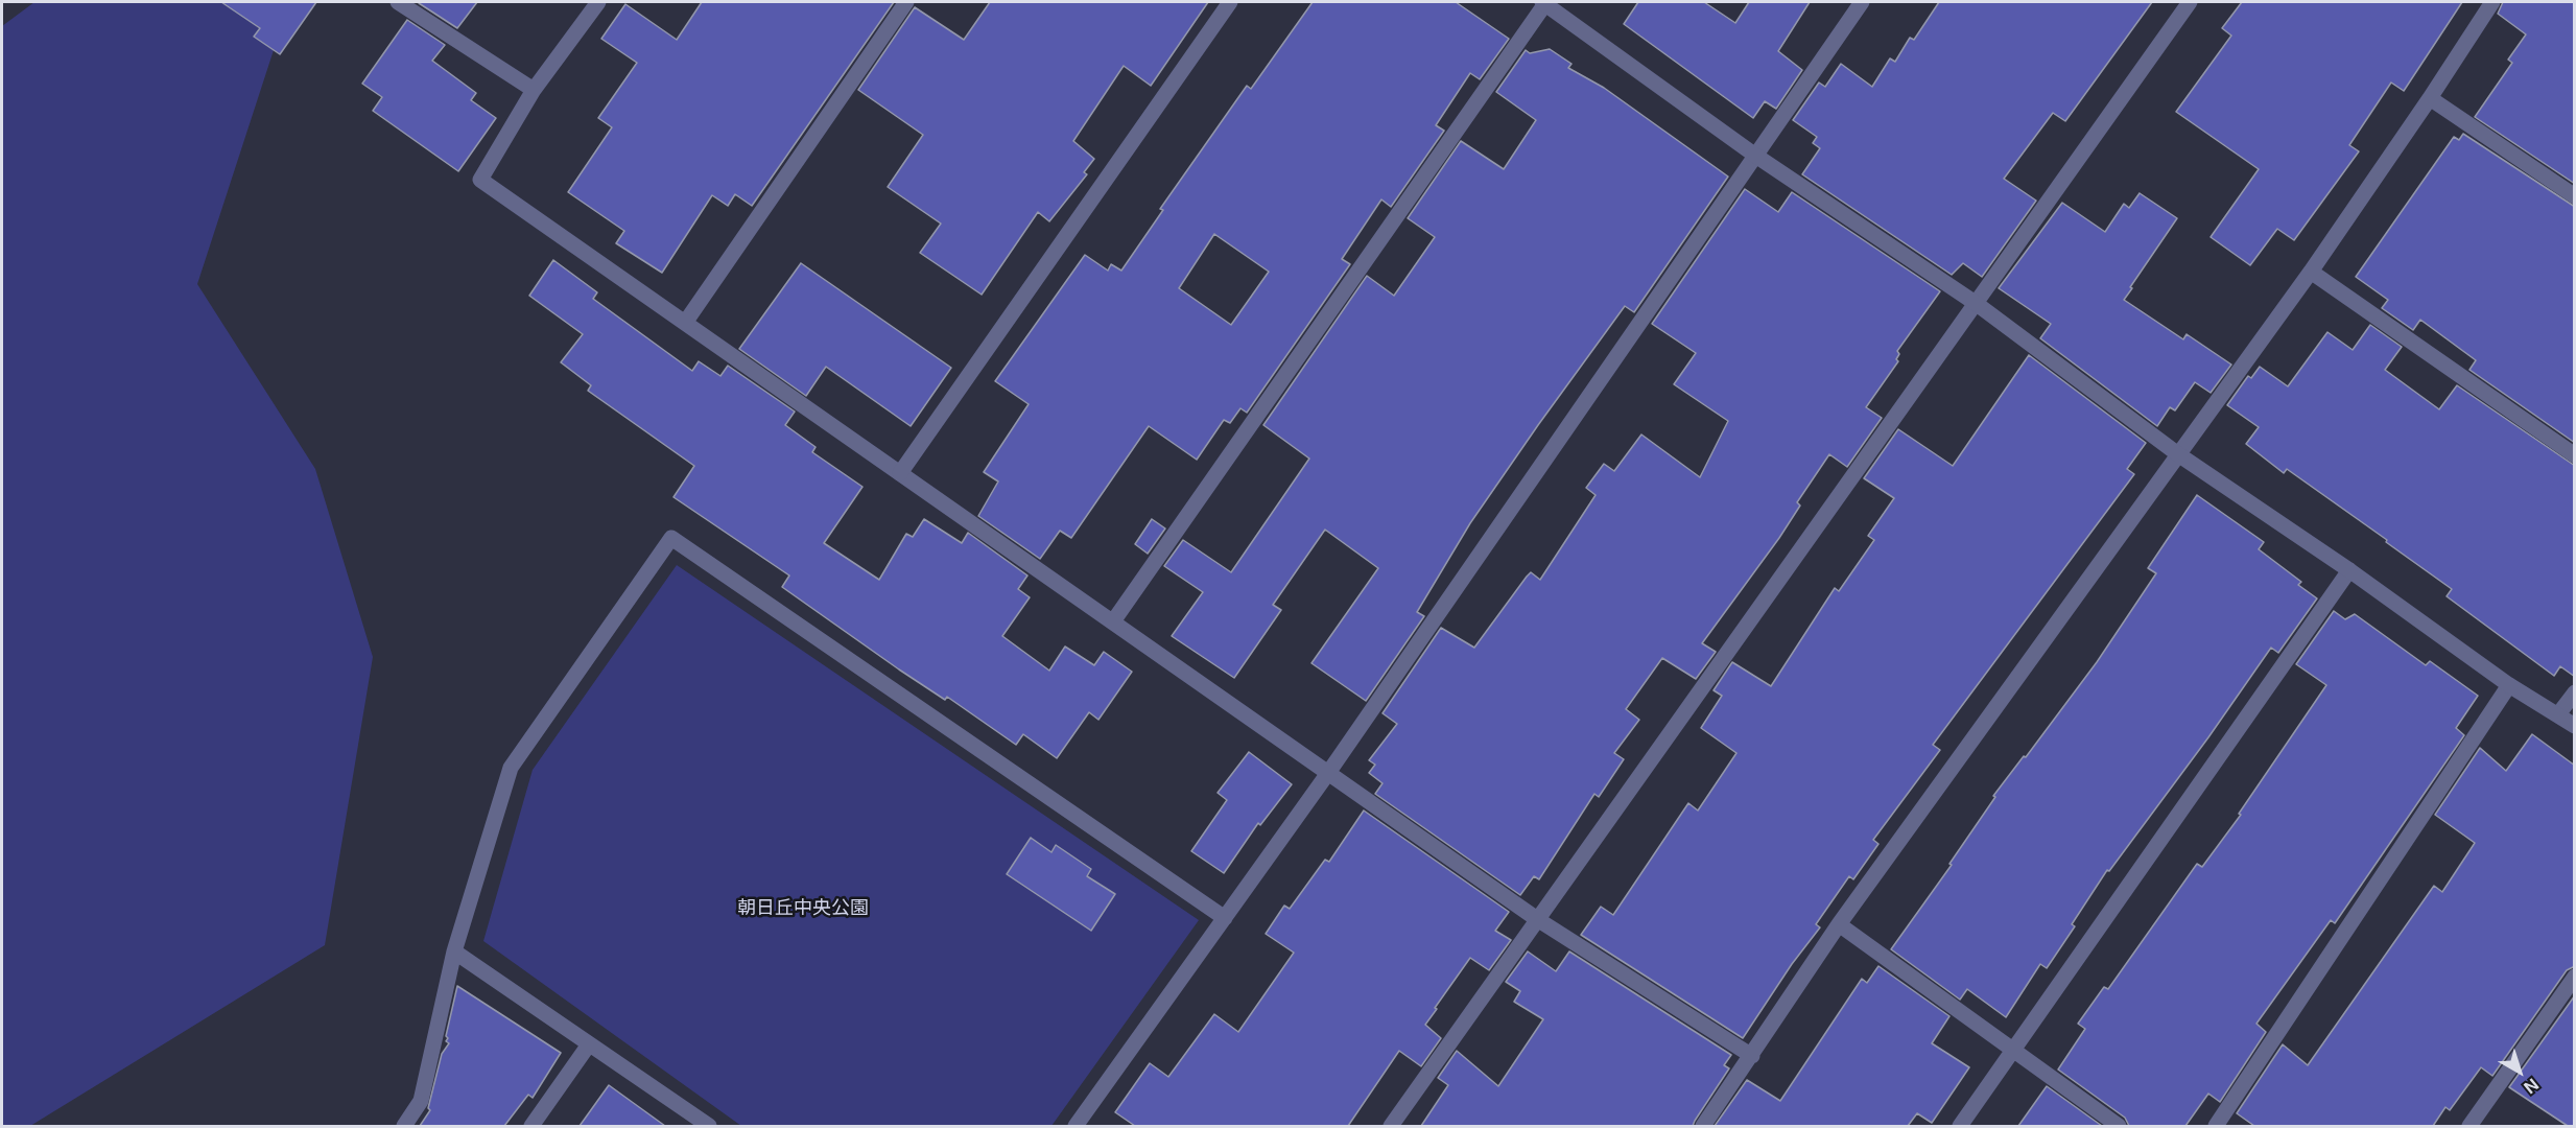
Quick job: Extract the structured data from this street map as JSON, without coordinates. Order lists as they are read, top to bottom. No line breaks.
{"parks":["朝日丘中央公園"],"north":"bottom right"}
